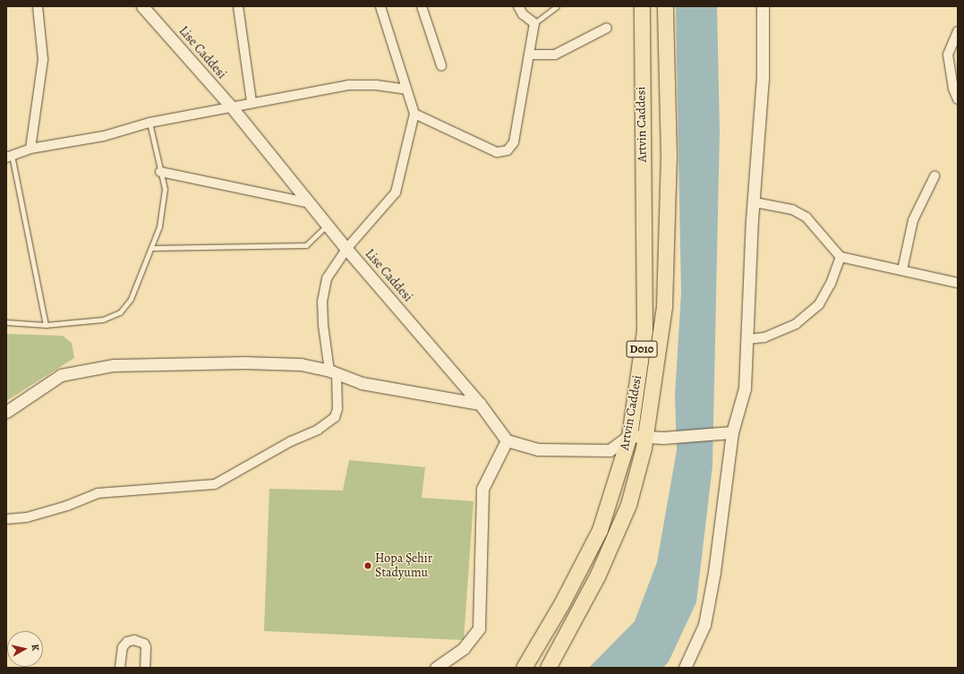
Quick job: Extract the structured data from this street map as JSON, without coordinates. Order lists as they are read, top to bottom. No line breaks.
{"streets":{"highway":["Artvin Caddesi","D010"],"street":["Lise Caddesi"]},"places":["Hopa Şehir Stadyumu"],"north":"right"}
